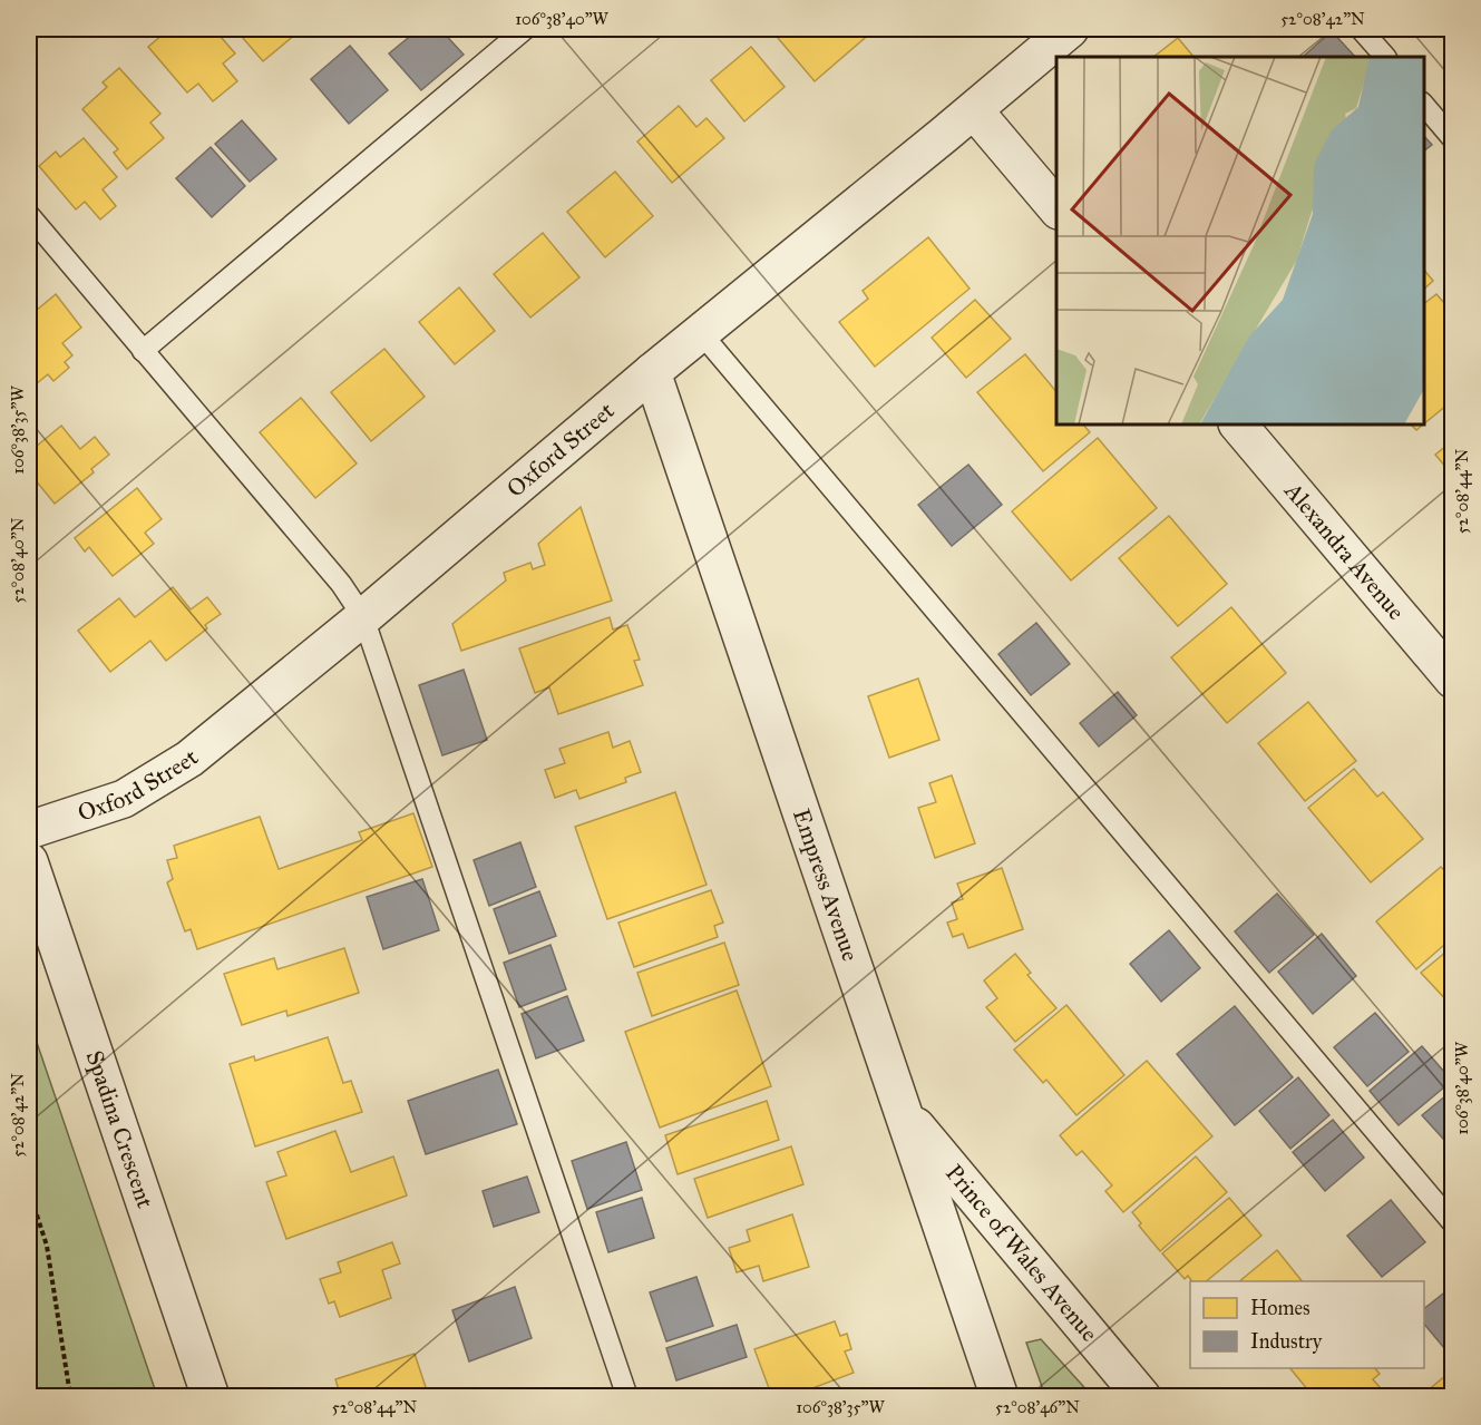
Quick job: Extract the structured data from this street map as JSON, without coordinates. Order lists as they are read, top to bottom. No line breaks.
{"streets":{"street":["Oxford Street","Alexandra Avenue","Empress Avenue","Spadina Crescent","Prince of Wales Avenue"]},"crossings":[["Oxford Street","Empress Avenue"],["Empress Avenue","Prince of Wales Avenue"]],"legend":["Homes","Industry"],"coordinates":["106°38'40\"W","52°08'42\"N","106°38'35\"W","52°08'44\"N","52°08'40\"N","52°08'46\"N"]}
